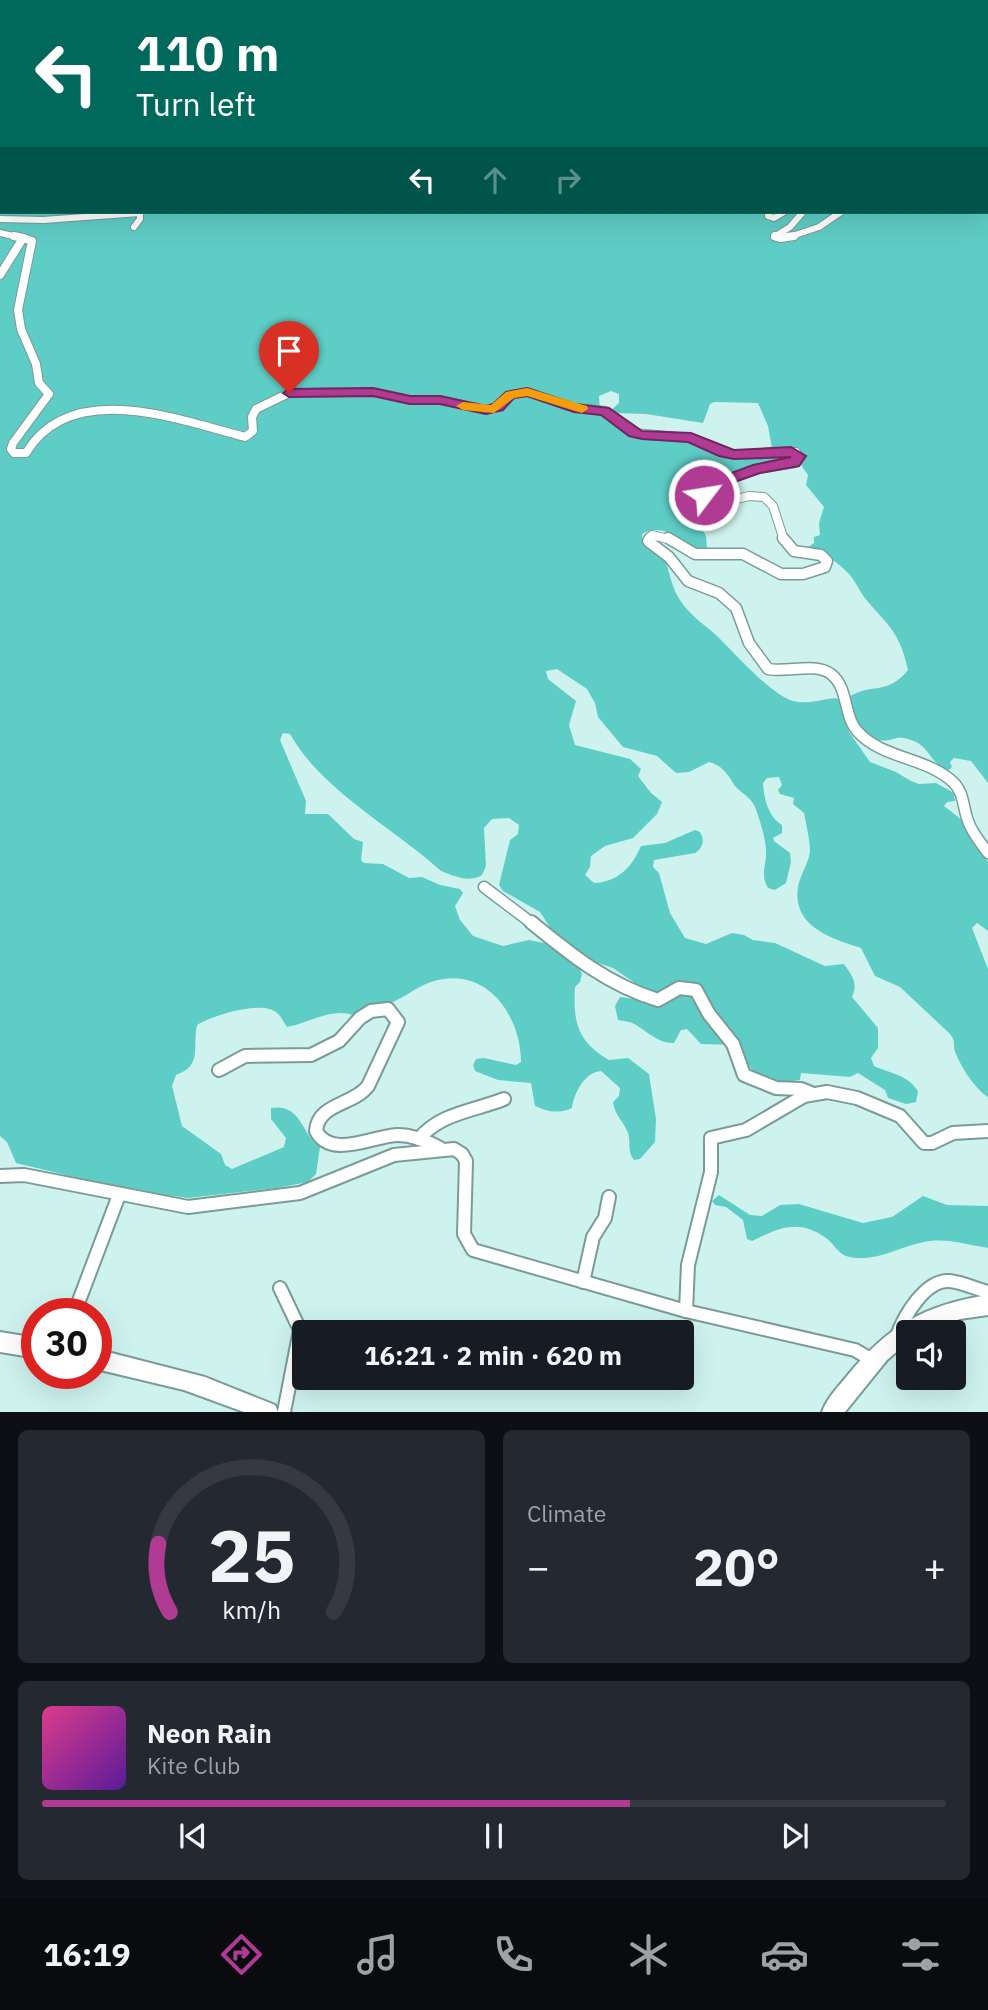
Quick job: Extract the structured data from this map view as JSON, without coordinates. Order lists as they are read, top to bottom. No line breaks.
{"page":{"turn":["110 m","Turn left"],"limit":"30","trip":"16:21 · 2 min · 620 m","tile":"Climate","heat":["−","20°","+"],"song":["Neon Rain","Kite Club"],"tabs":"16:19","gauge":["25","km/h"]}}
